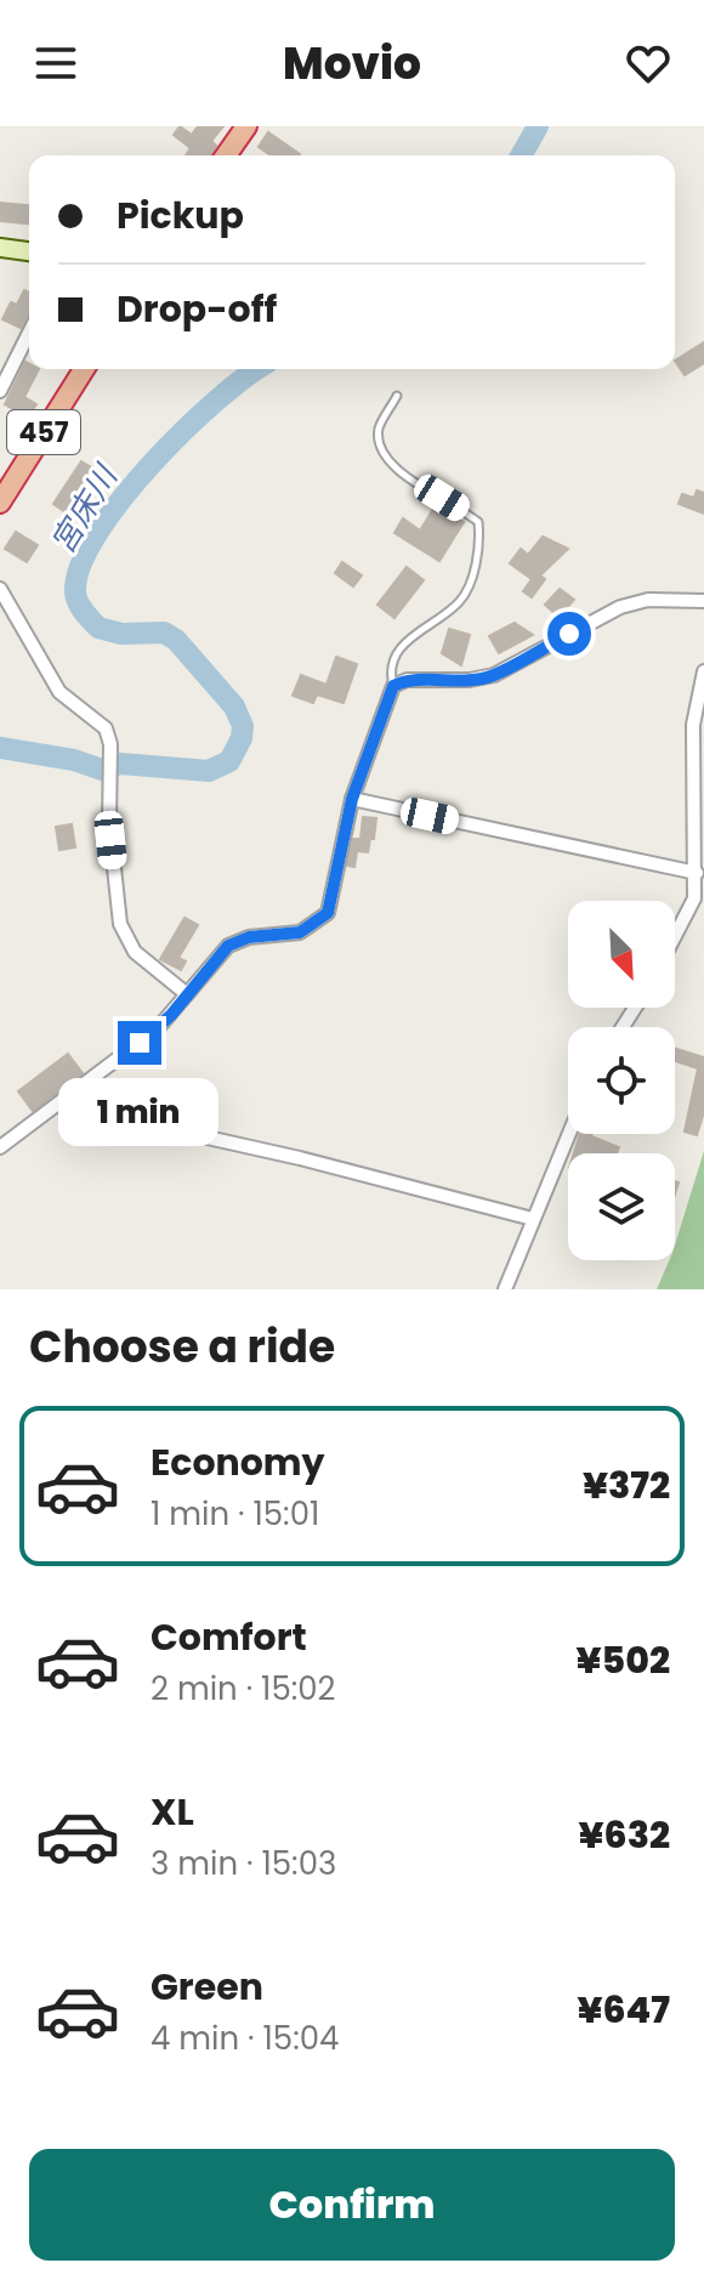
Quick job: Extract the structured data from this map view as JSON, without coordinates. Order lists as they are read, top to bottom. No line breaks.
{"streets":{"highway":["457"]},"water":["宮床川"],"north":"bottom right","page":{"header":"Movio","banner":["Pickup","Drop-off"],"bubble":"1 min","heading":"Choose a ride","list":[{"name":"Economy","note":"1 min · 15:01","value":"¥372"},{"name":"Comfort","note":"2 min · 15:02","value":"¥502"},{"name":"XL","note":"3 min · 15:03","value":"¥632"},{"name":"Green","note":"4 min · 15:04","value":"¥647"}],"buttons":"Confirm"}}
